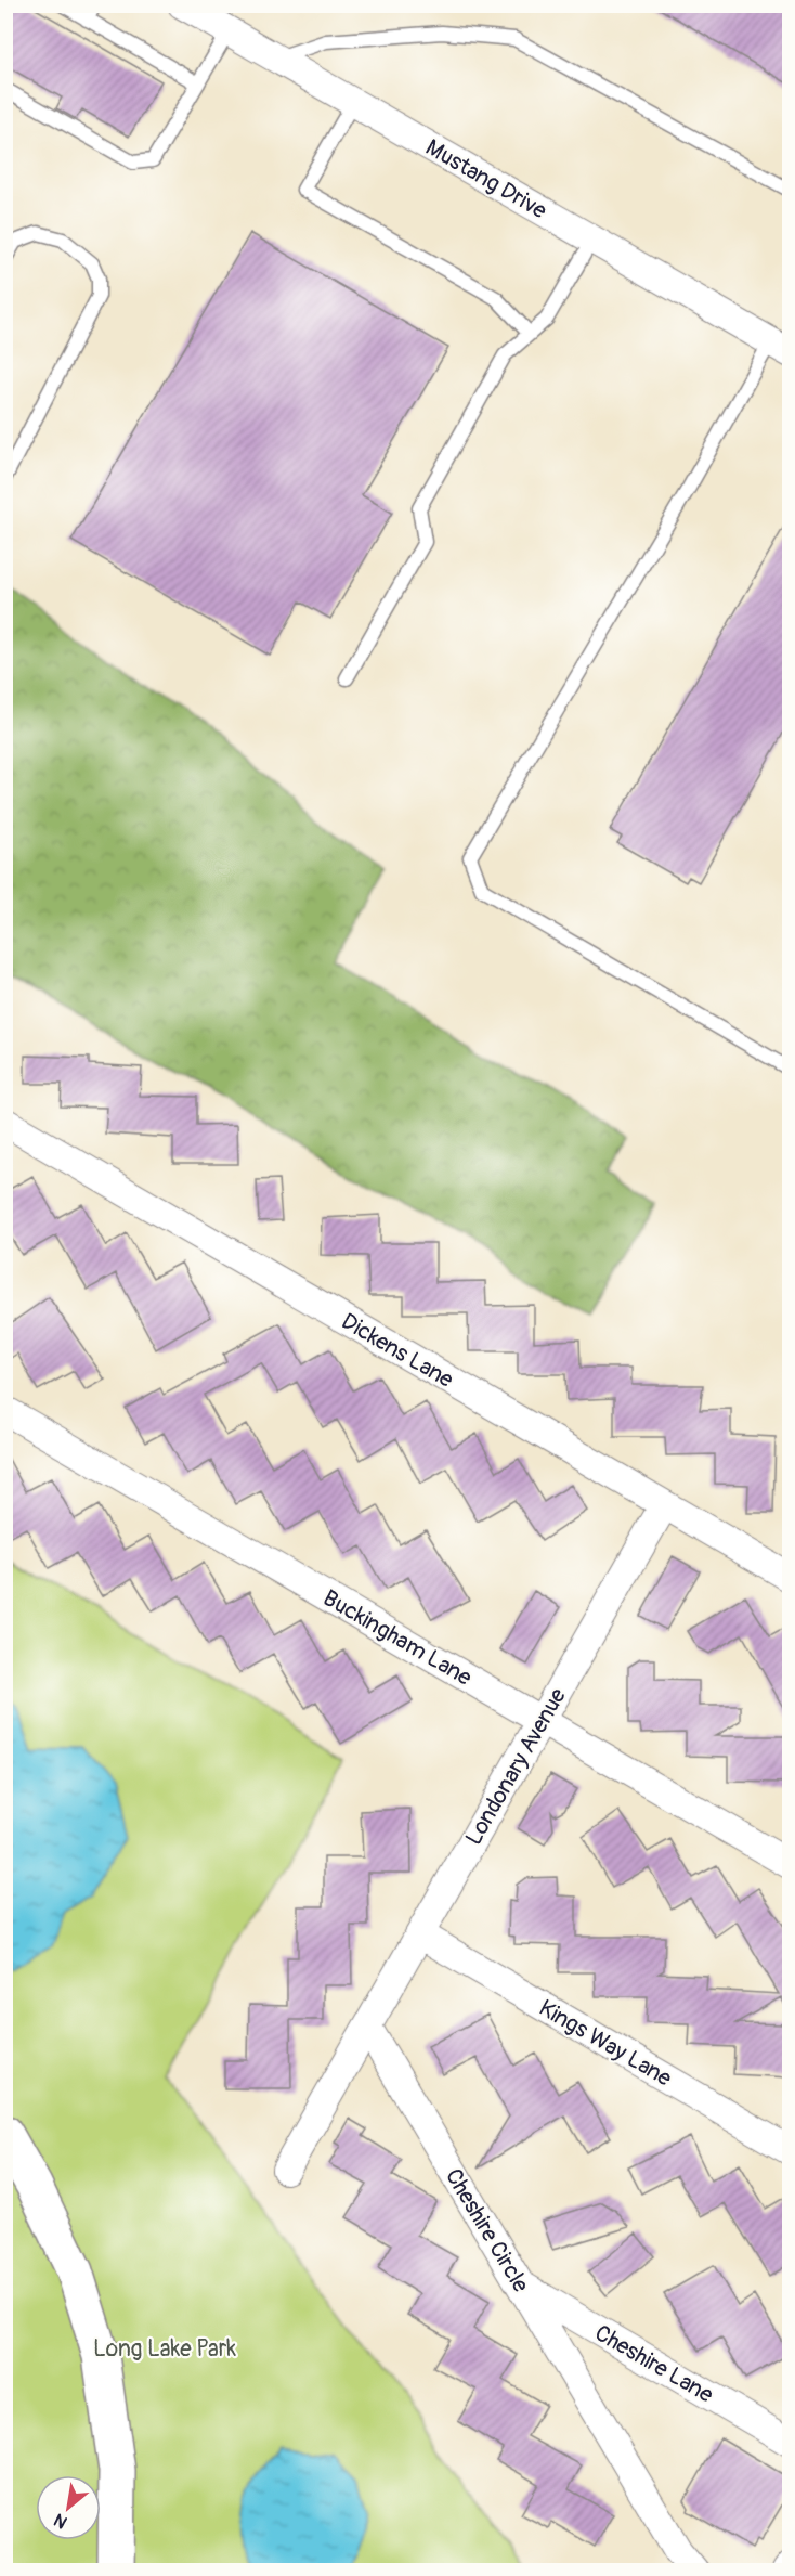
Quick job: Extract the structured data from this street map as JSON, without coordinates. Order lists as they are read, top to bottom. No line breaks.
{"streets":{"street":["Mustang Drive","Dickens Lane","Buckingham Lane","Londonary Avenue","Kings Way Lane","Cheshire Circle","Cheshire Lane"]},"crossings":[["Dickens Lane","Londonary Avenue"],["Buckingham Lane","Londonary Avenue"],["Londonary Avenue","Kings Way Lane"],["Londonary Avenue","Cheshire Circle"],["Cheshire Circle","Cheshire Lane"]],"parks":["Long Lake Park"],"north":"bottom left"}
